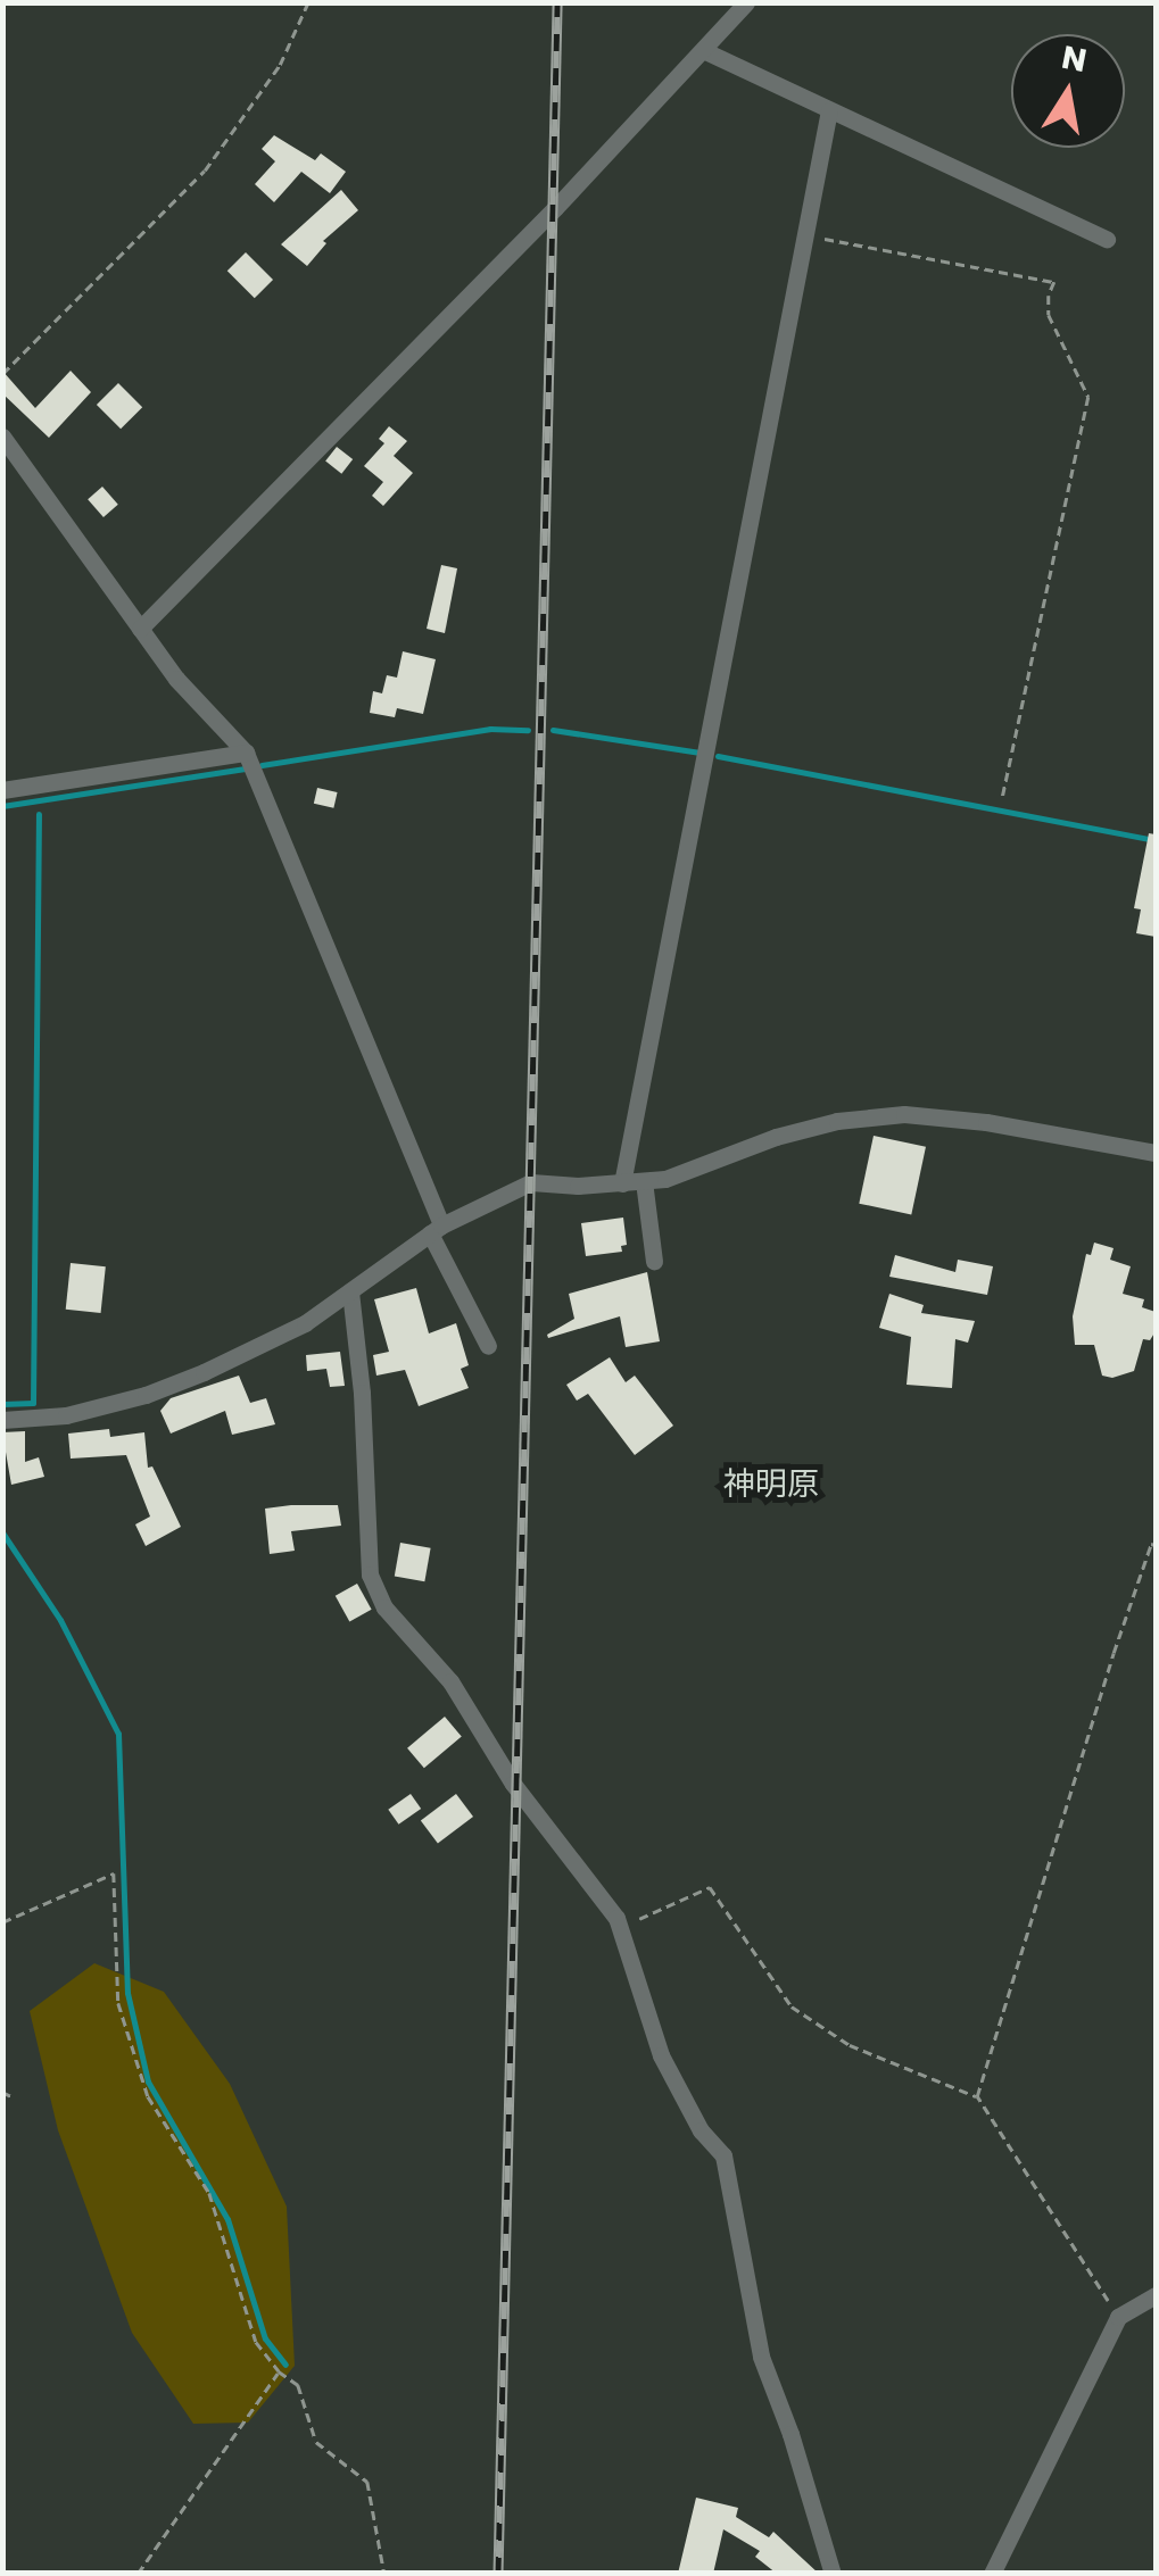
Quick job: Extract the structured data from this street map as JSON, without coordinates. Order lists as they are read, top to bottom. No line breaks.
{"districts":["神明原"],"north":"top"}
